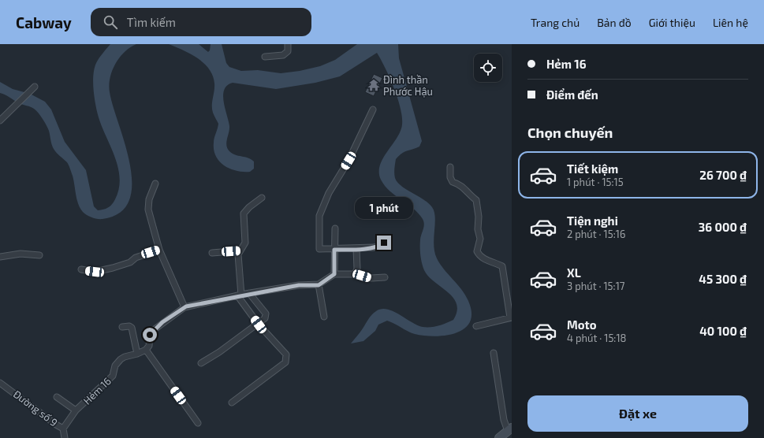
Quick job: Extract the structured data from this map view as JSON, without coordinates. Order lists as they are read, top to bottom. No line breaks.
{"streets":{"street":["Hẻm 16","Đường số 9"]},"crossings":[["Hẻm 16","Đường số 9"]],"places":{"temple":["Đình thần Phước Hậu"]},"page":{"header":"Cabway","search":"Tìm kiếm","nav":["Trang chủ","Bản đồ","Giới thiệu","Liên hệ"],"banner":["Hẻm 16","Điểm đến"],"heading":"Chọn chuyến","list":[{"name":"Tiết kiệm","note":"1 phút · 15:15","value":"26 700 ₫"},{"name":"Tiện nghi","note":"2 phút · 15:16","value":"36 000 ₫"},{"name":"XL","note":"3 phút · 15:17","value":"45 300 ₫"},{"name":"Moto","note":"4 phút · 15:18","value":"40 100 ₫"}],"bubble":"1 phút","buttons":"Đặt xe"}}
